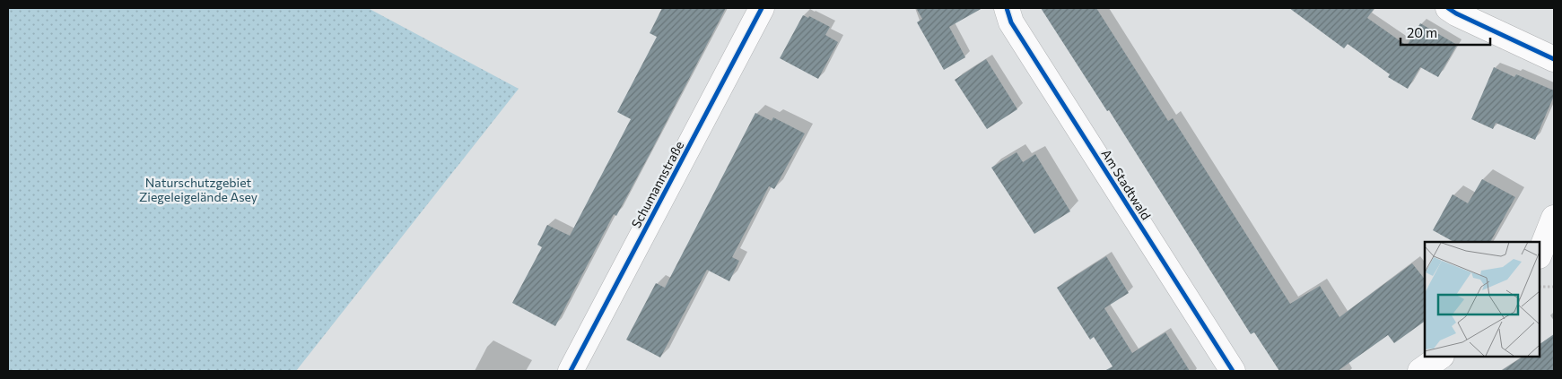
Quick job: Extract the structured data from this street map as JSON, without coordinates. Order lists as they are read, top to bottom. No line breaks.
{"streets":{"street":["Schumannstraße","Am Stadtwald"]},"parks":["Naturschutzgebiet Ziegeleigelände Asey"],"scale_bar":"20 m"}
